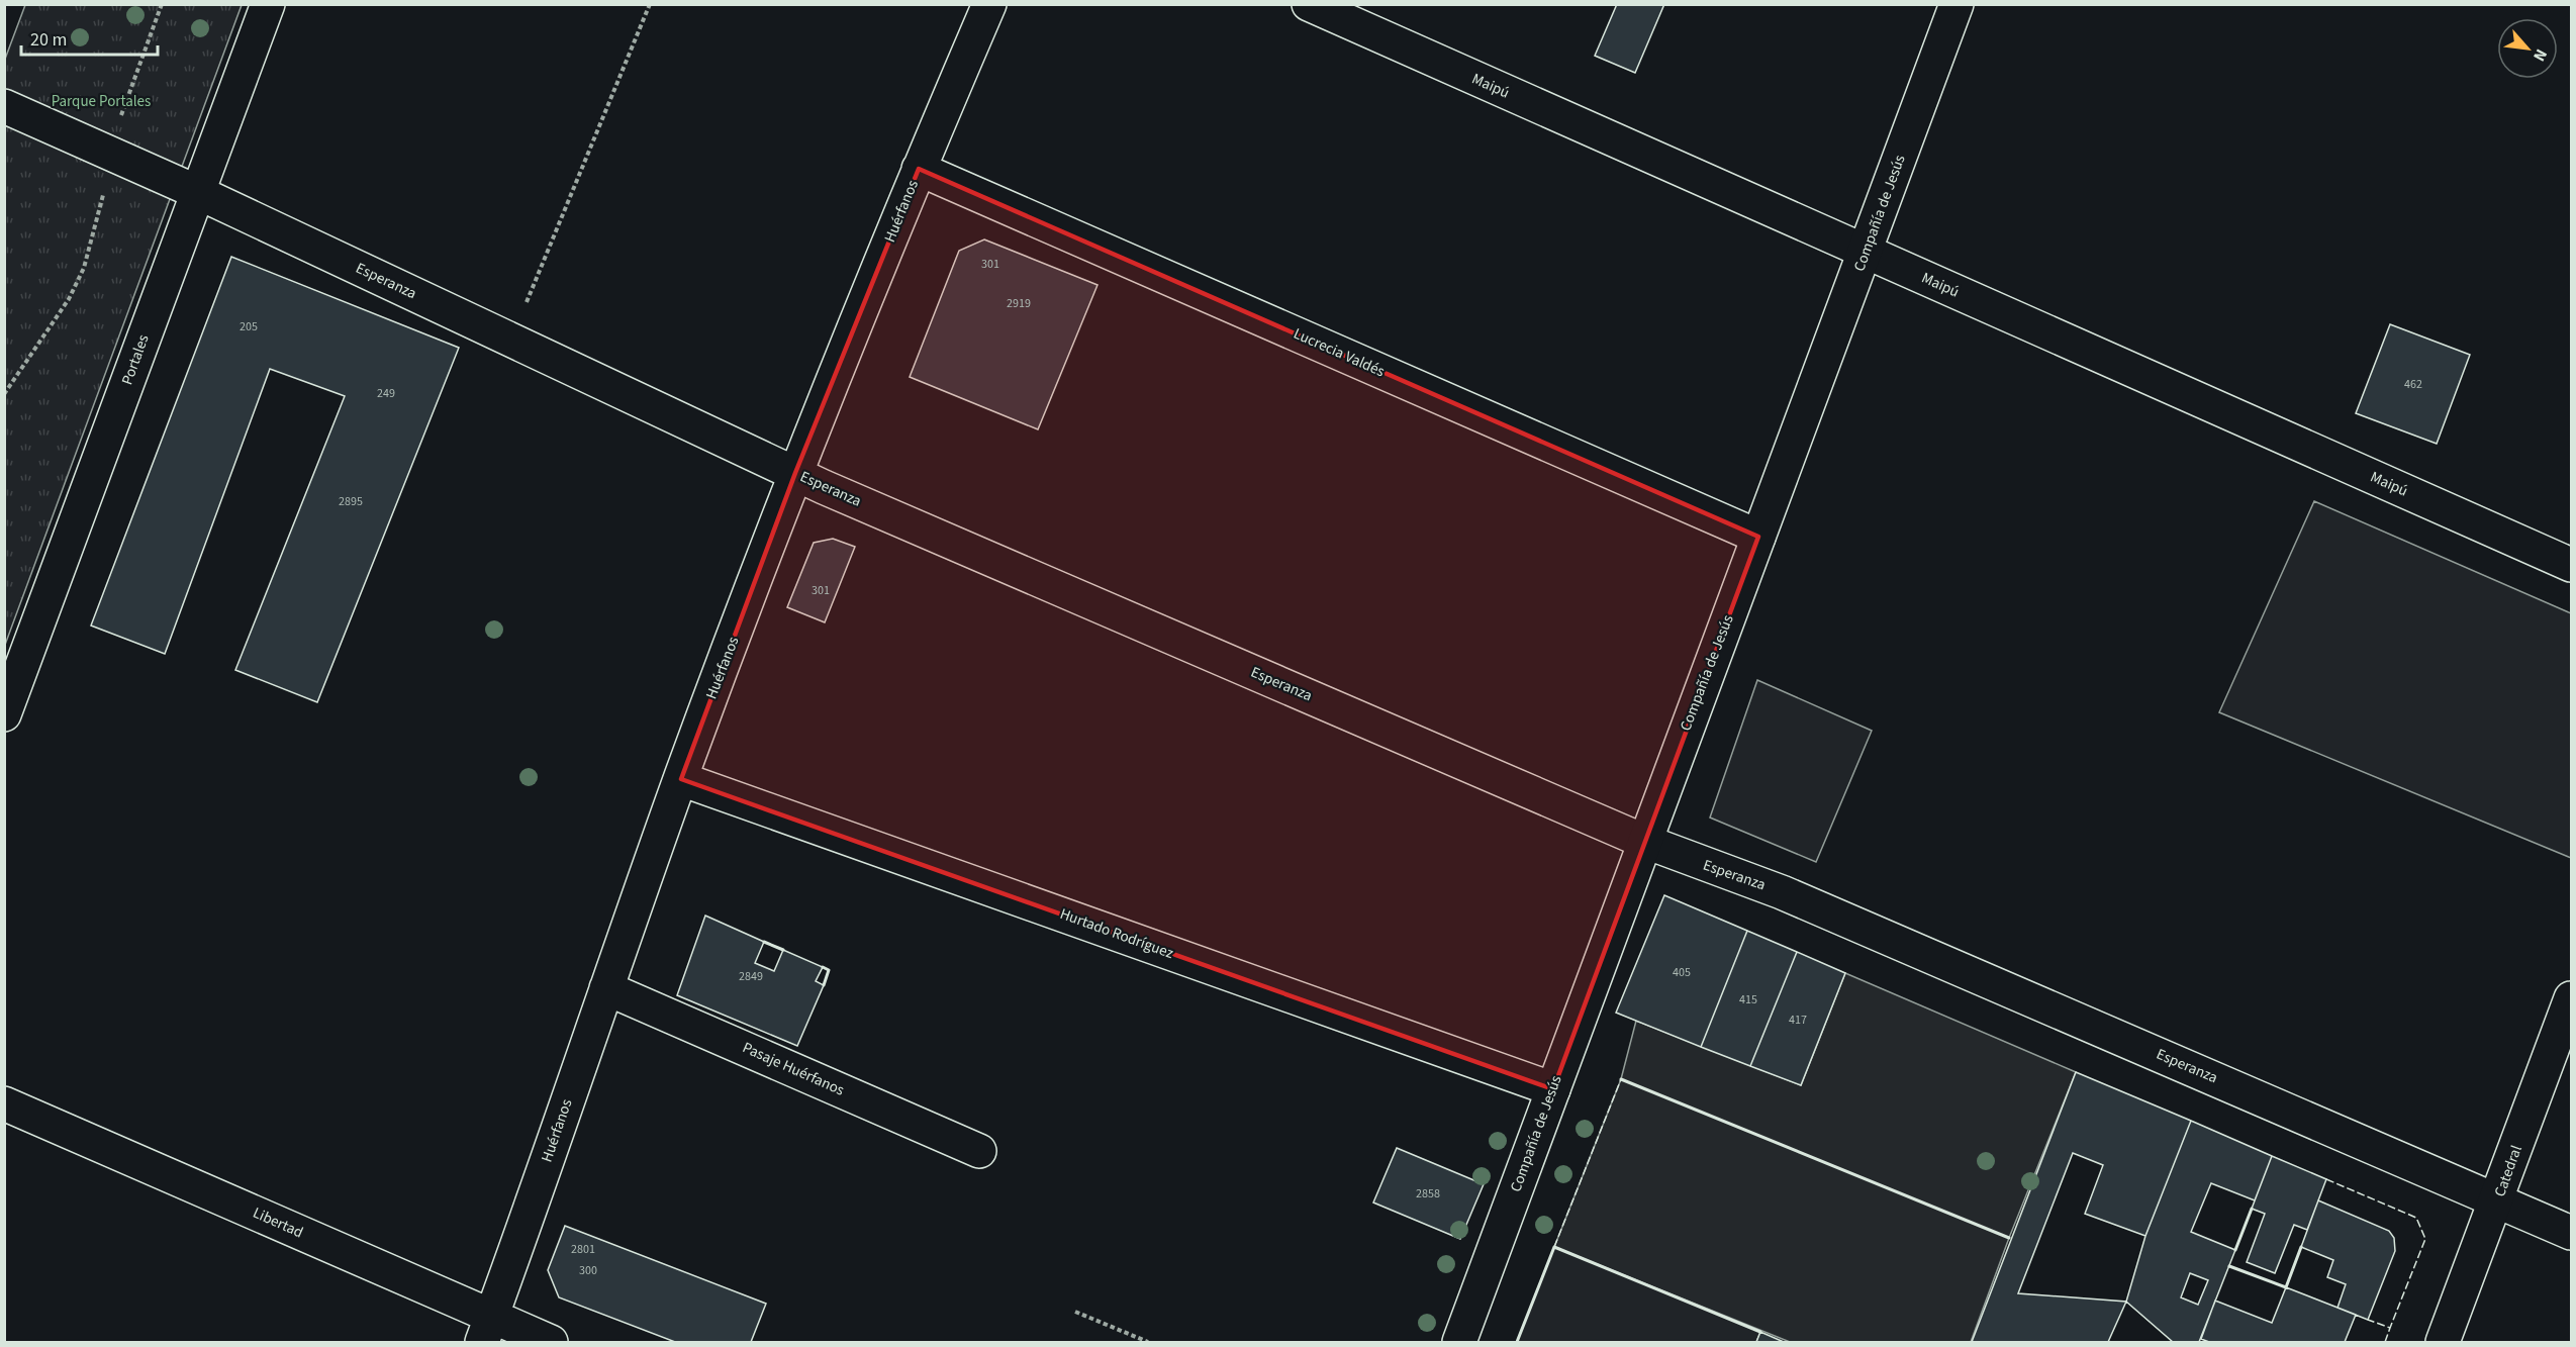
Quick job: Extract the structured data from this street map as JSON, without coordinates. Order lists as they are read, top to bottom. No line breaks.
{"streets":{"street":["Maipú","Huérfanos","Compañía de Jesús","Esperanza","Lucrecia Valdés","Portales","Hurtado Rodríguez","Pasaje Huérfanos","Catedral","Libertad"]},"crossings":[["Maipú","Compañía de Jesús"],["Huérfanos","Esperanza"],["Huérfanos","Lucrecia Valdés"],["Huérfanos","Hurtado Rodríguez"],["Huérfanos","Pasaje Huérfanos"],["Huérfanos","Libertad"],["Compañía de Jesús","Esperanza"],["Compañía de Jesús","Lucrecia Valdés"],["Compañía de Jesús","Hurtado Rodríguez"],["Esperanza","Portales"],["Esperanza","Catedral"]],"parks":["Parque Portales"],"house_numbers":["301","2919","205","462","249","2895","301","405","2849","415","417","2858","2801","300"],"scale_bar":"20 m","north":"bottom right"}
